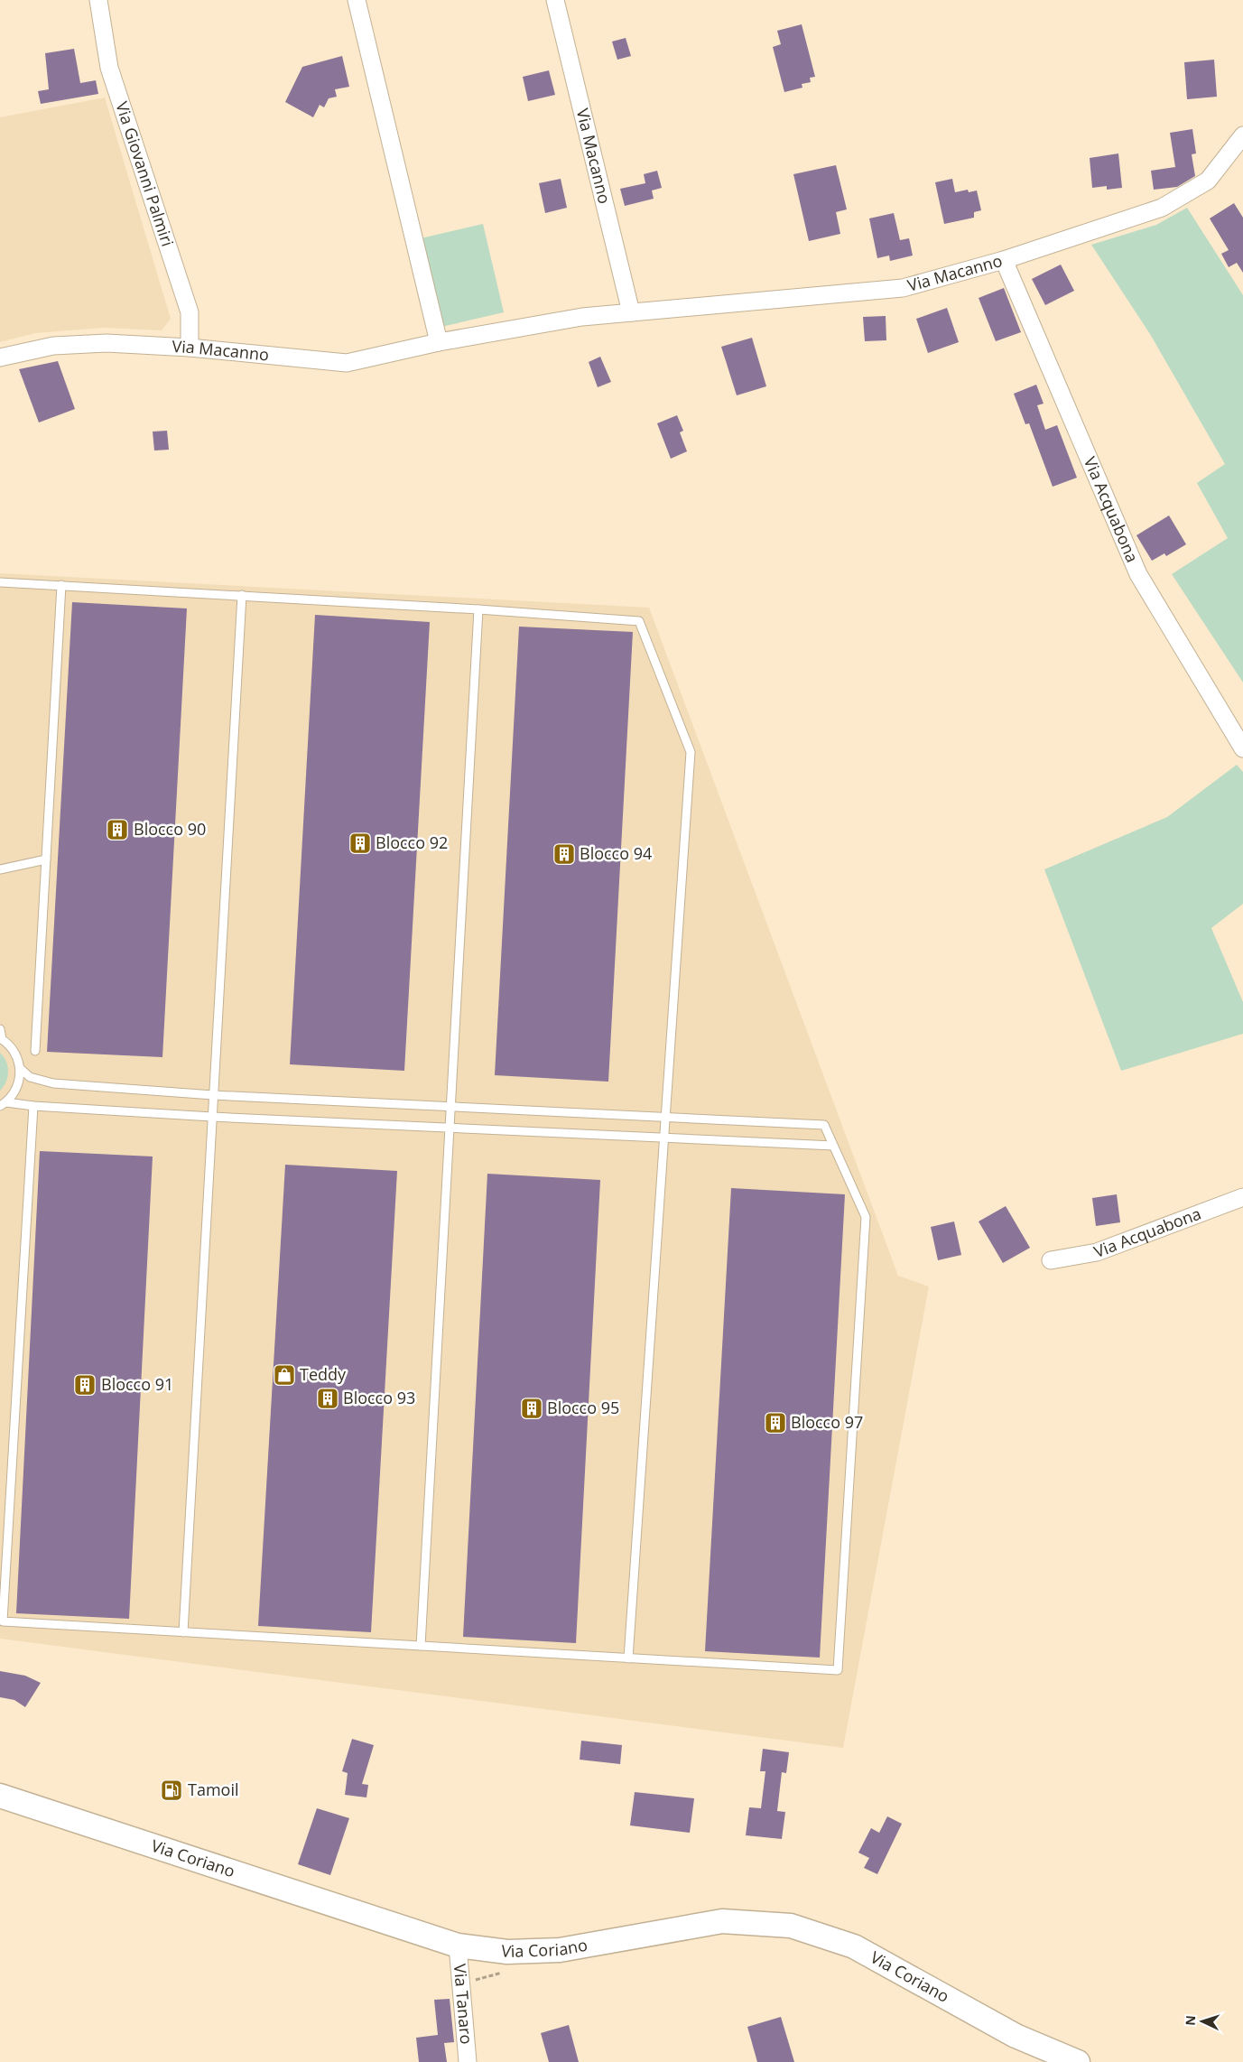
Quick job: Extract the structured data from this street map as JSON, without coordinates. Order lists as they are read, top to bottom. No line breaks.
{"streets":{"main road":["Via Coriano"],"street":["Via Macanno","Via Giovanni Palmiri","Via Acquabona","Via Tanaro"]},"crossings":[["Via Macanno","Via Giovanni Palmiri"],["Via Macanno","Via Acquabona"],["Via Coriano","Via Tanaro"]],"places":{"building":["Blocco 90","Blocco 92","Blocco 94","Blocco 91","Blocco 93","Blocco 95","Blocco 97"],"shop":["Teddy"],"fuel station":["Tamoil"]},"north":"left"}
